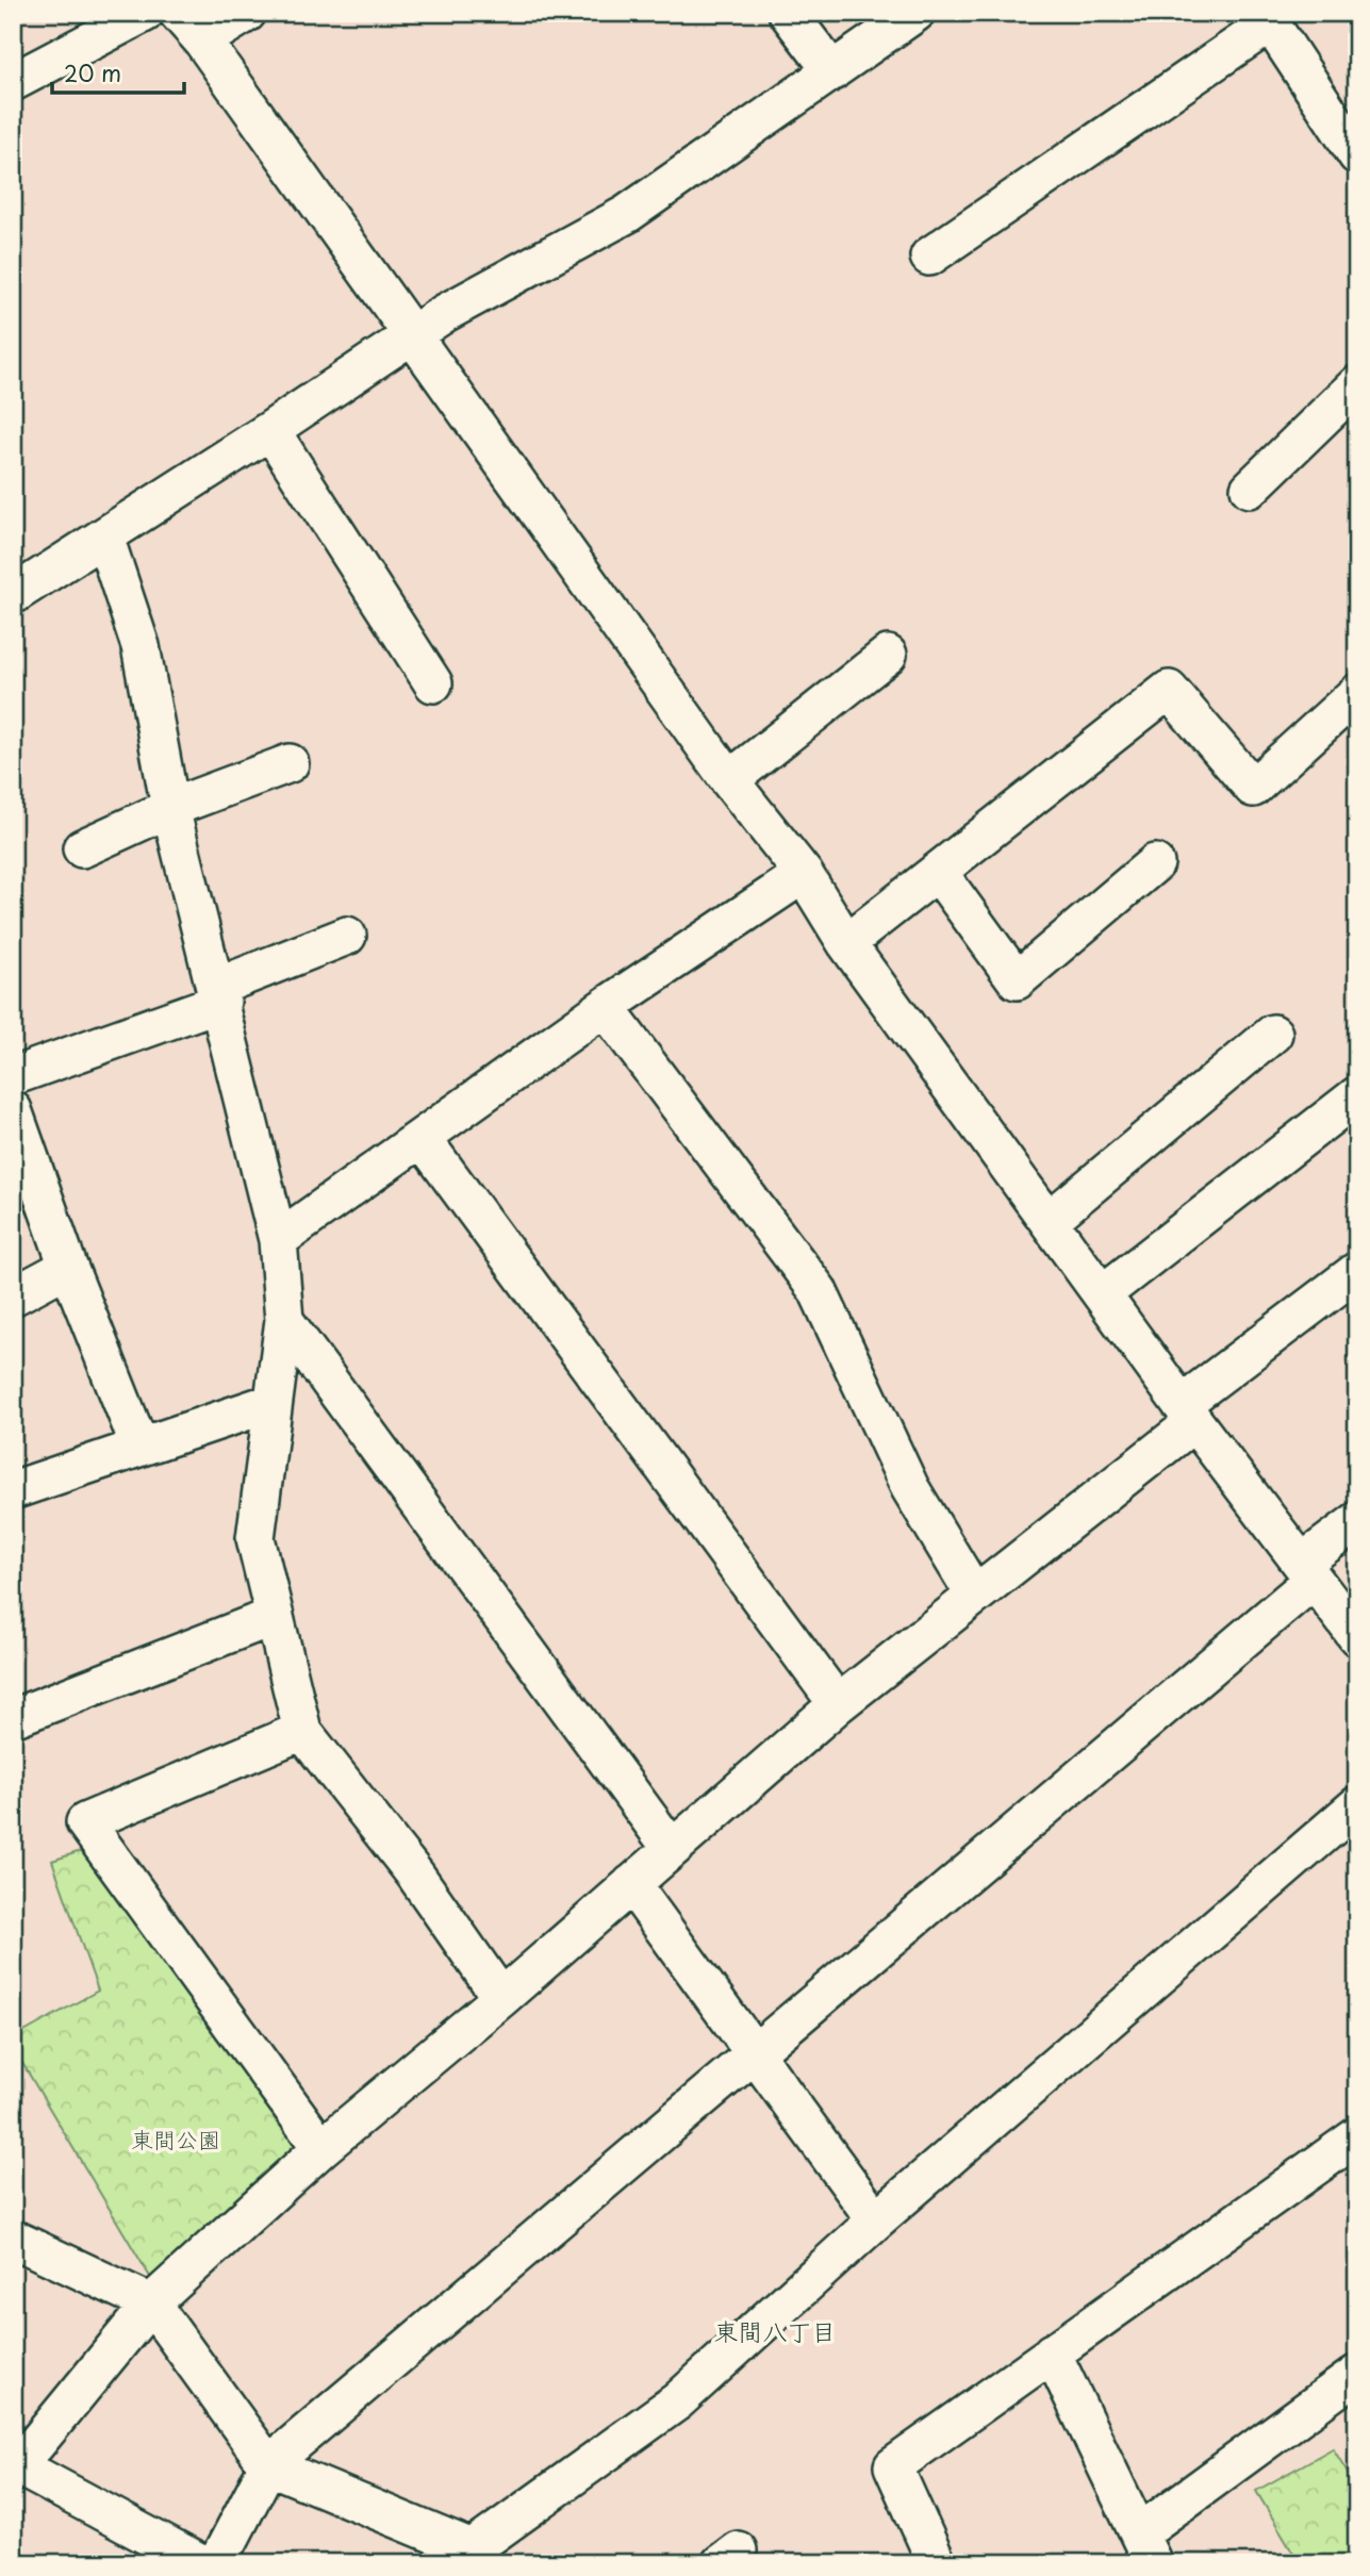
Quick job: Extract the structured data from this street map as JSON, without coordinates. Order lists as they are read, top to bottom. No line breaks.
{"districts":["東間八丁目"],"parks":["東間公園"],"scale_bar":"20 m"}
